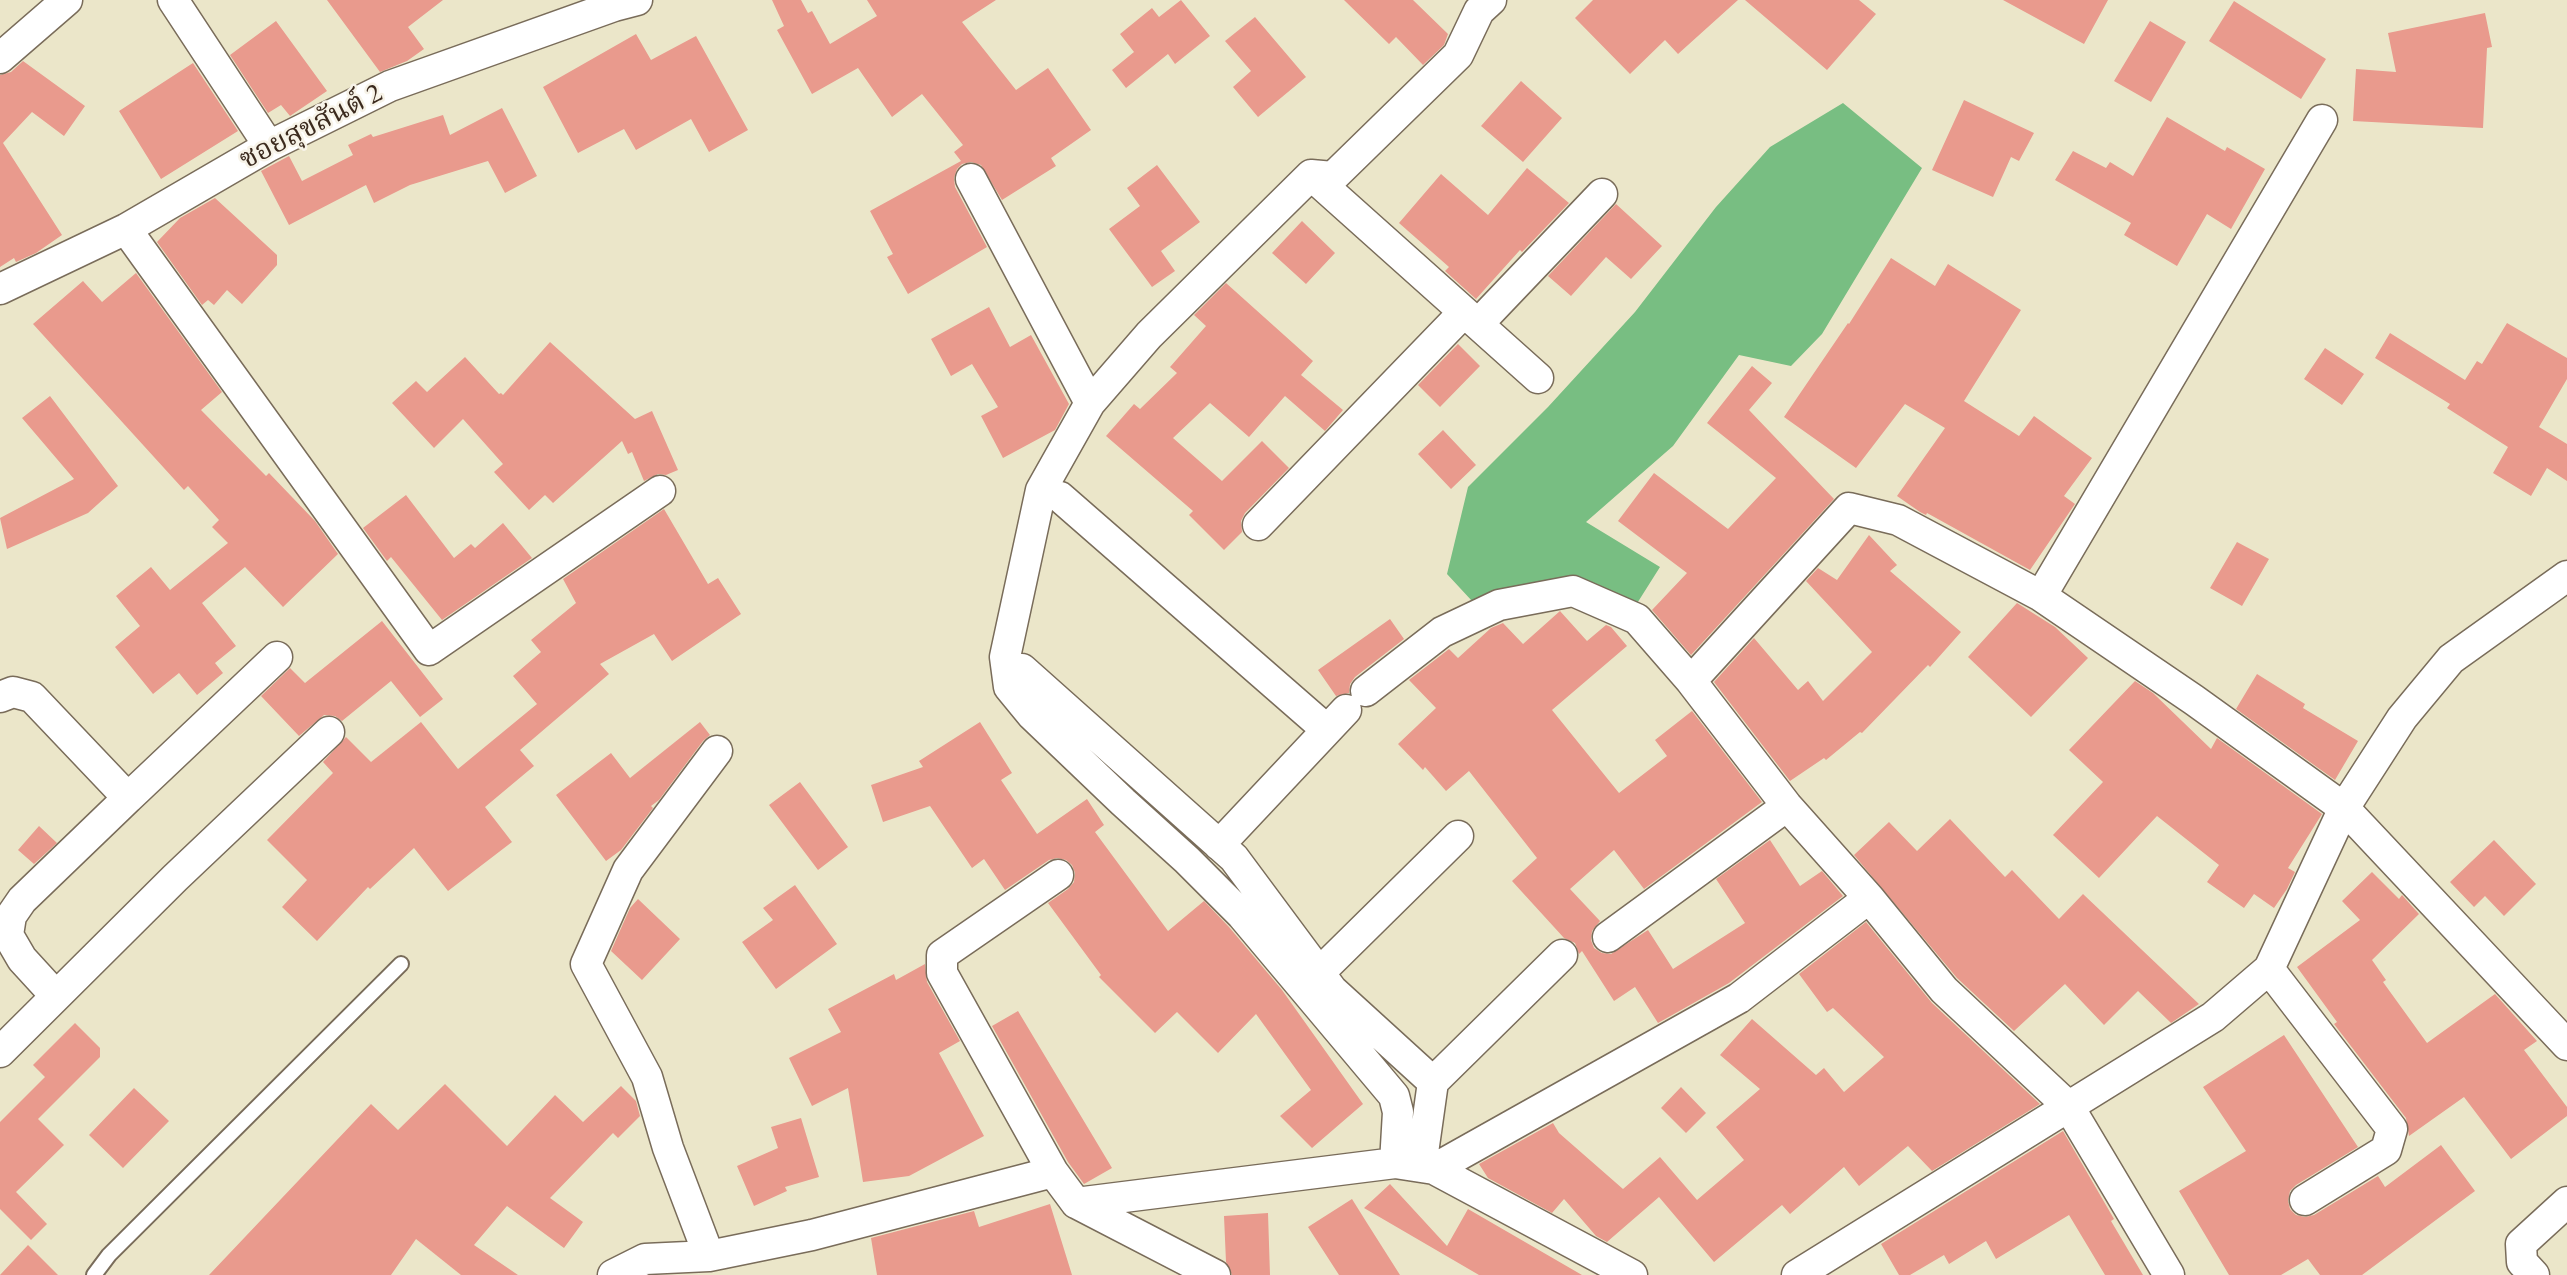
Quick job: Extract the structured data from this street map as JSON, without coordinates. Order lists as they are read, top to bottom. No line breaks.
{"streets":{"street":["ซอยสุขสันต์ 2"]}}
